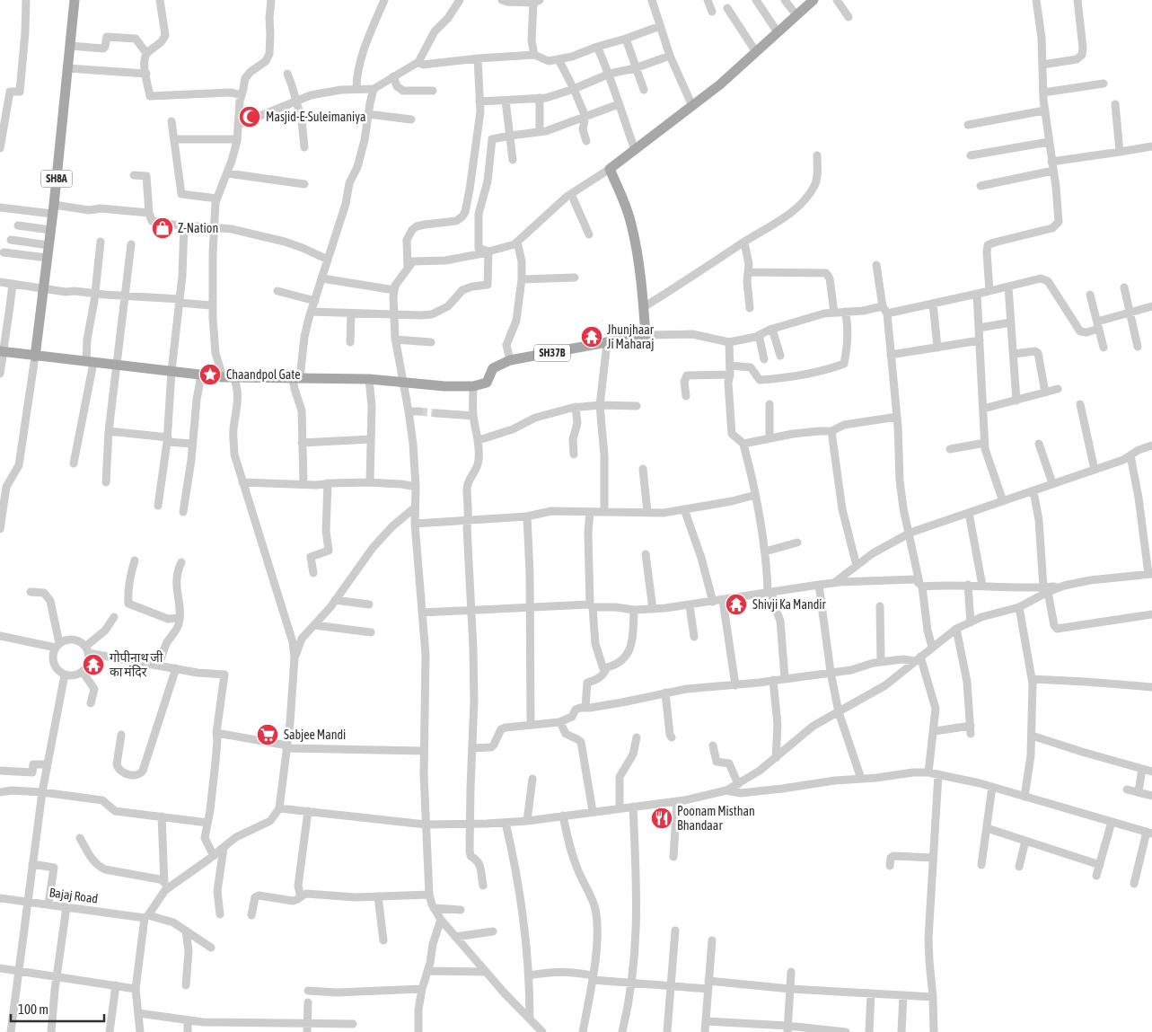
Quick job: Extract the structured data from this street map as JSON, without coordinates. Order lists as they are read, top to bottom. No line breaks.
{"streets":{"main road":["SH8A","SH37B"],"street":["Bajaj Road"]},"places":{"mosque":["Masjid-E-Suleimaniya"],"shop":["Z-Nation"],"temple":["Jhunjhaar Ji Maharaj","Shivji Ka Mandir","गोपीनाथ जी का मंदिर"],"place":["Chaandpol Gate"],"supermarket":["Sabjee Mandi"],"restaurant":["Poonam Misthan Bhandaar"]},"scale_bar":"100 m"}
